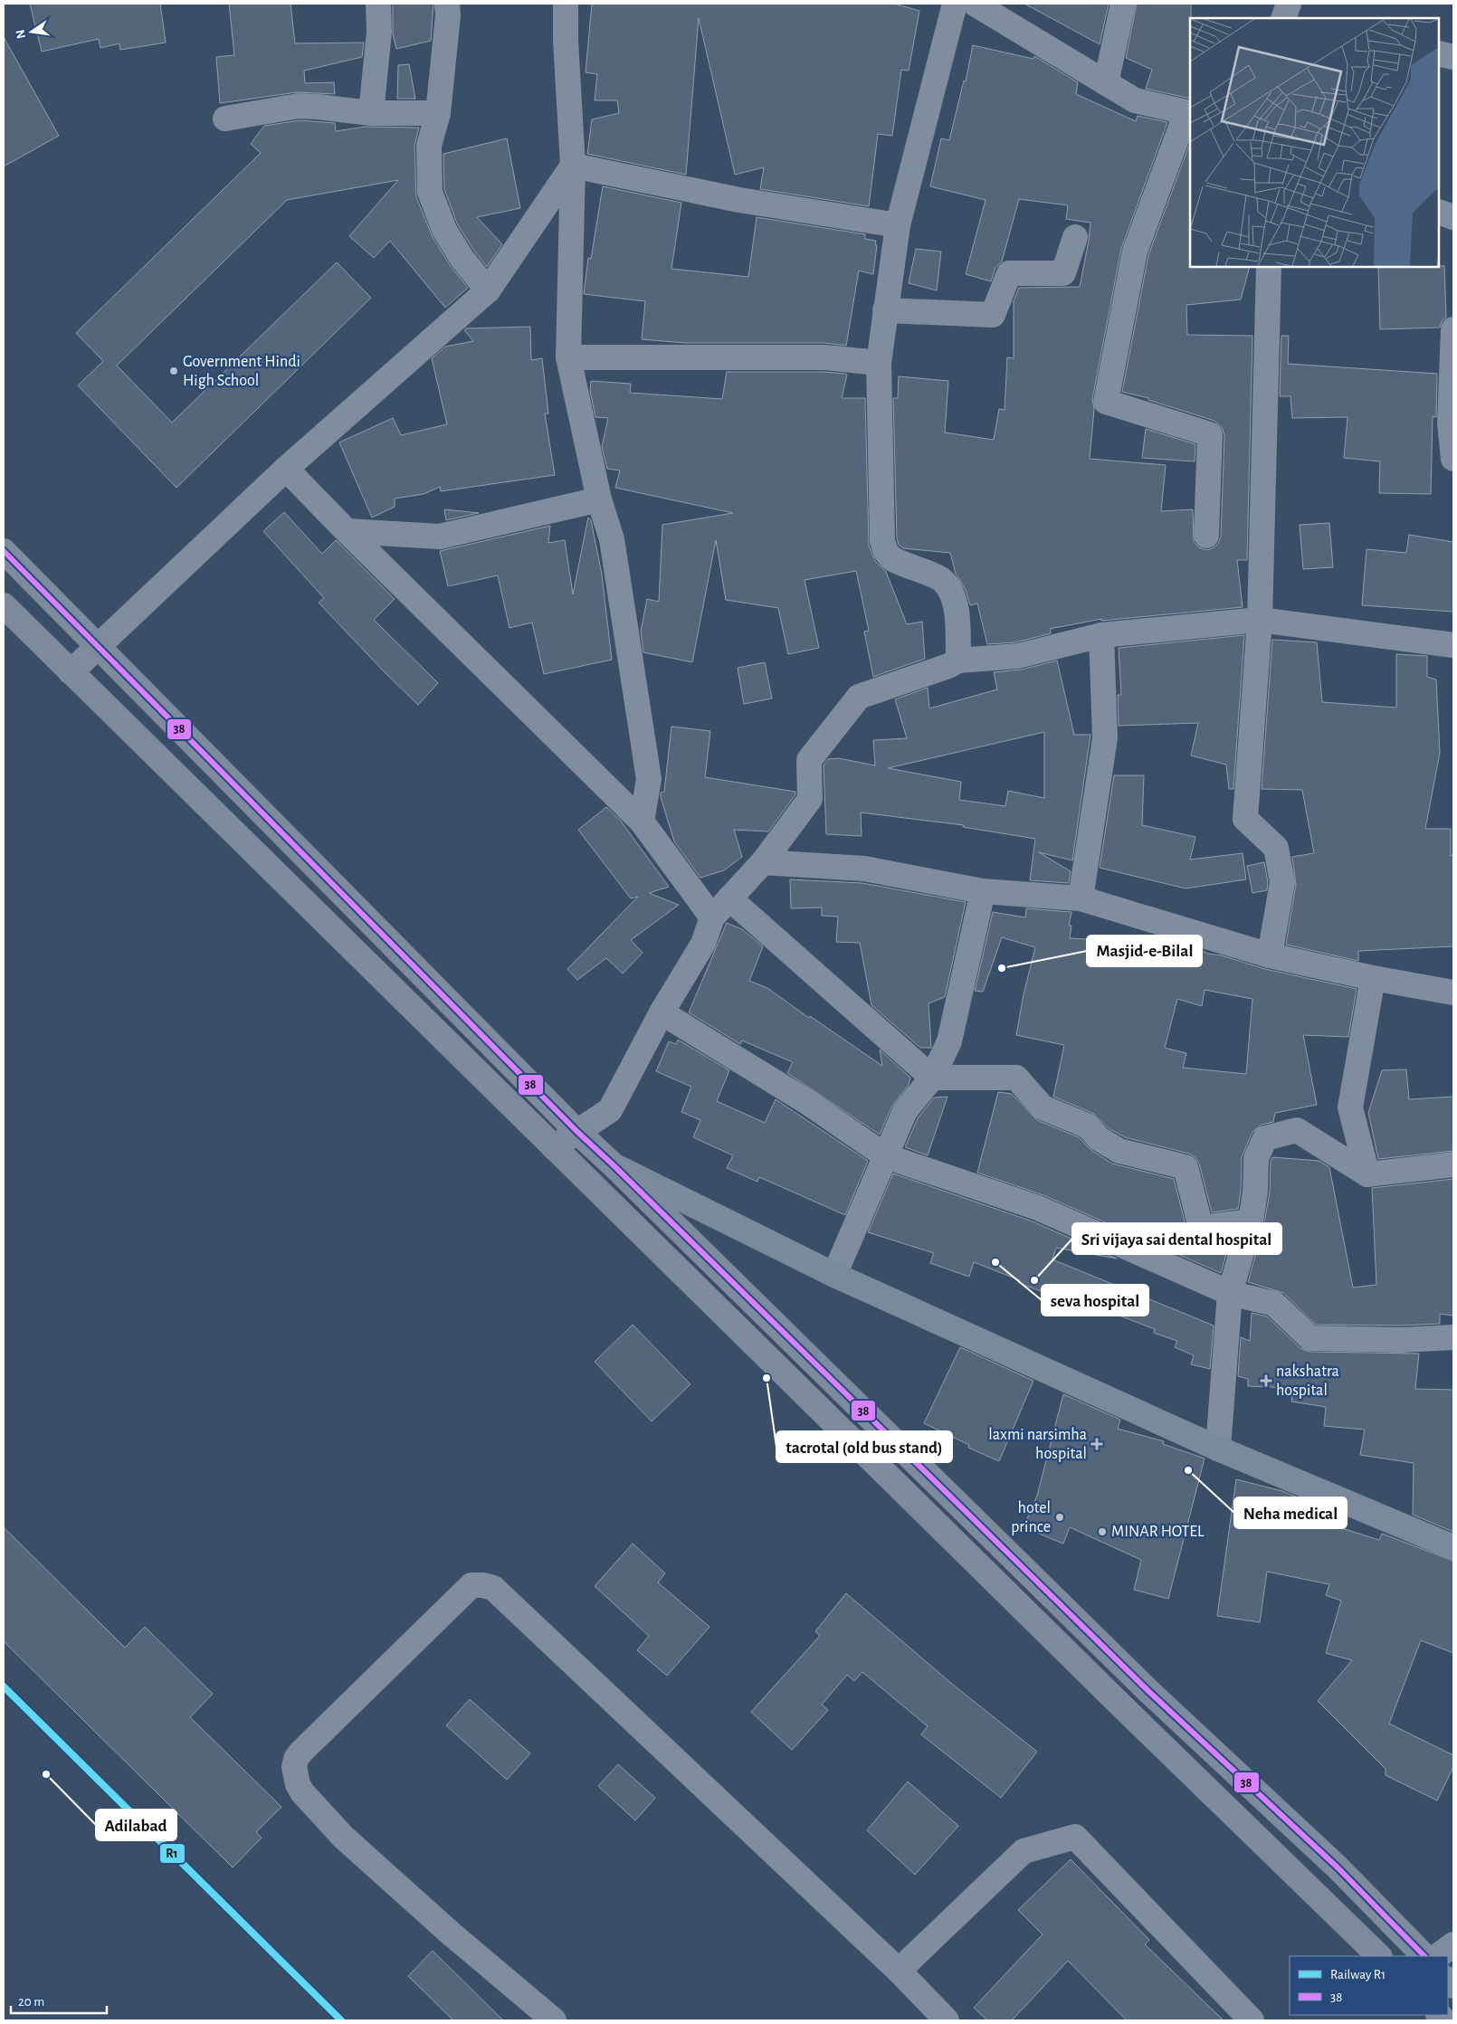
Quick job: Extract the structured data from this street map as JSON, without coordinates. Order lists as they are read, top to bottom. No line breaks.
{"places":{"other":["Government Hindi High School","Masjid-e-Bilal","seva hospital","Sri vijaya sai dental hospital","tacrotal (old bus stand)","Neha medical","hotel prince","MINAR HOTEL","Adilabad"],"health":["nakshatra hospital","laxmi narsimha hospital"]},"lines":["transit line 38","rail line R1"],"legend":["Railway R1","38"],"scale_bar":"20 m","north":"left"}
